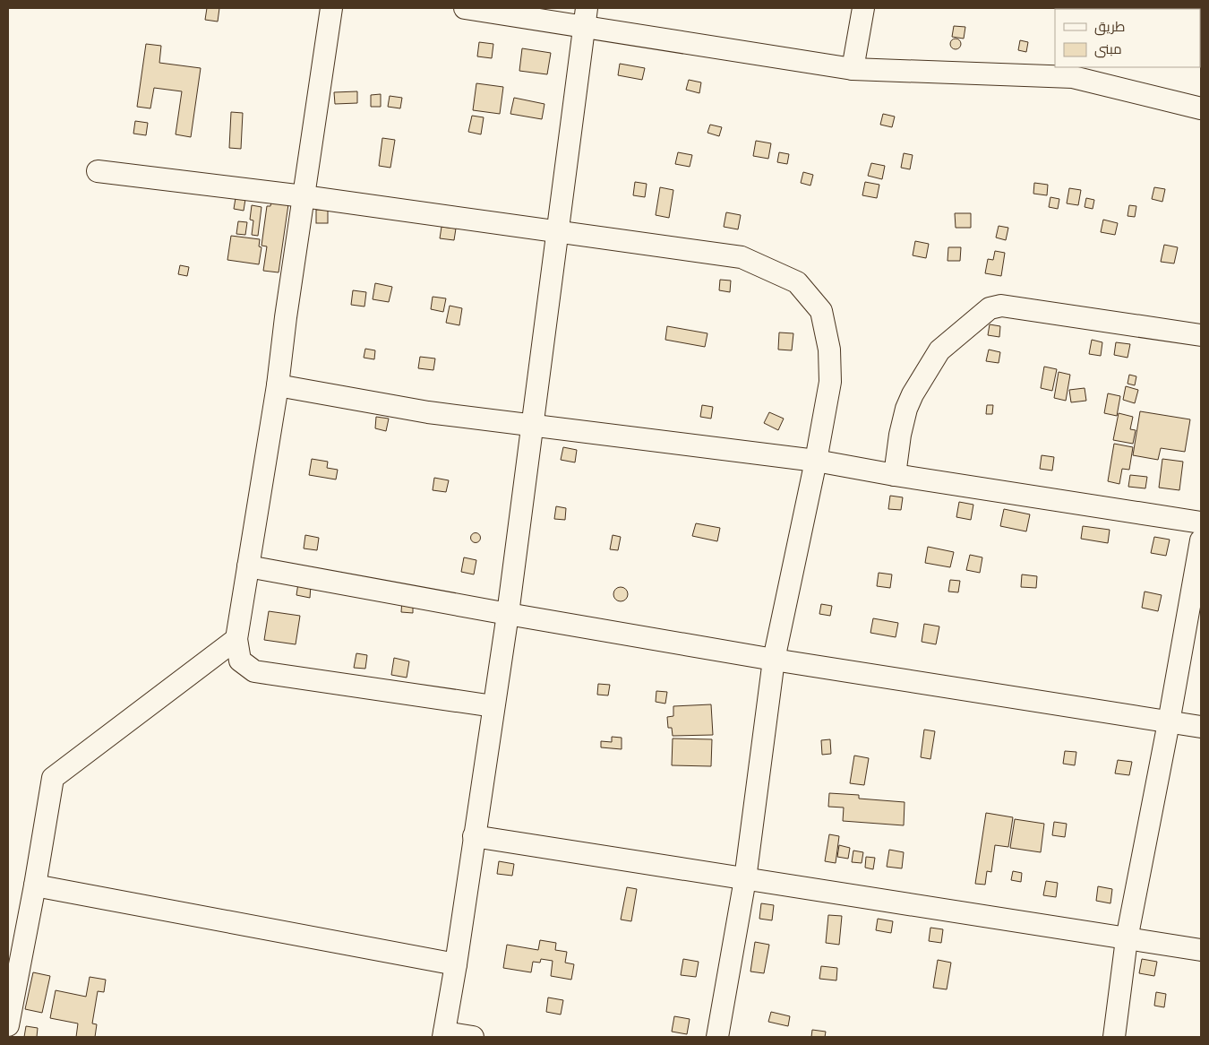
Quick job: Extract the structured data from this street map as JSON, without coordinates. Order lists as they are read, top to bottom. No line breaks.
{"legend":["طريق","مبنى"]}
